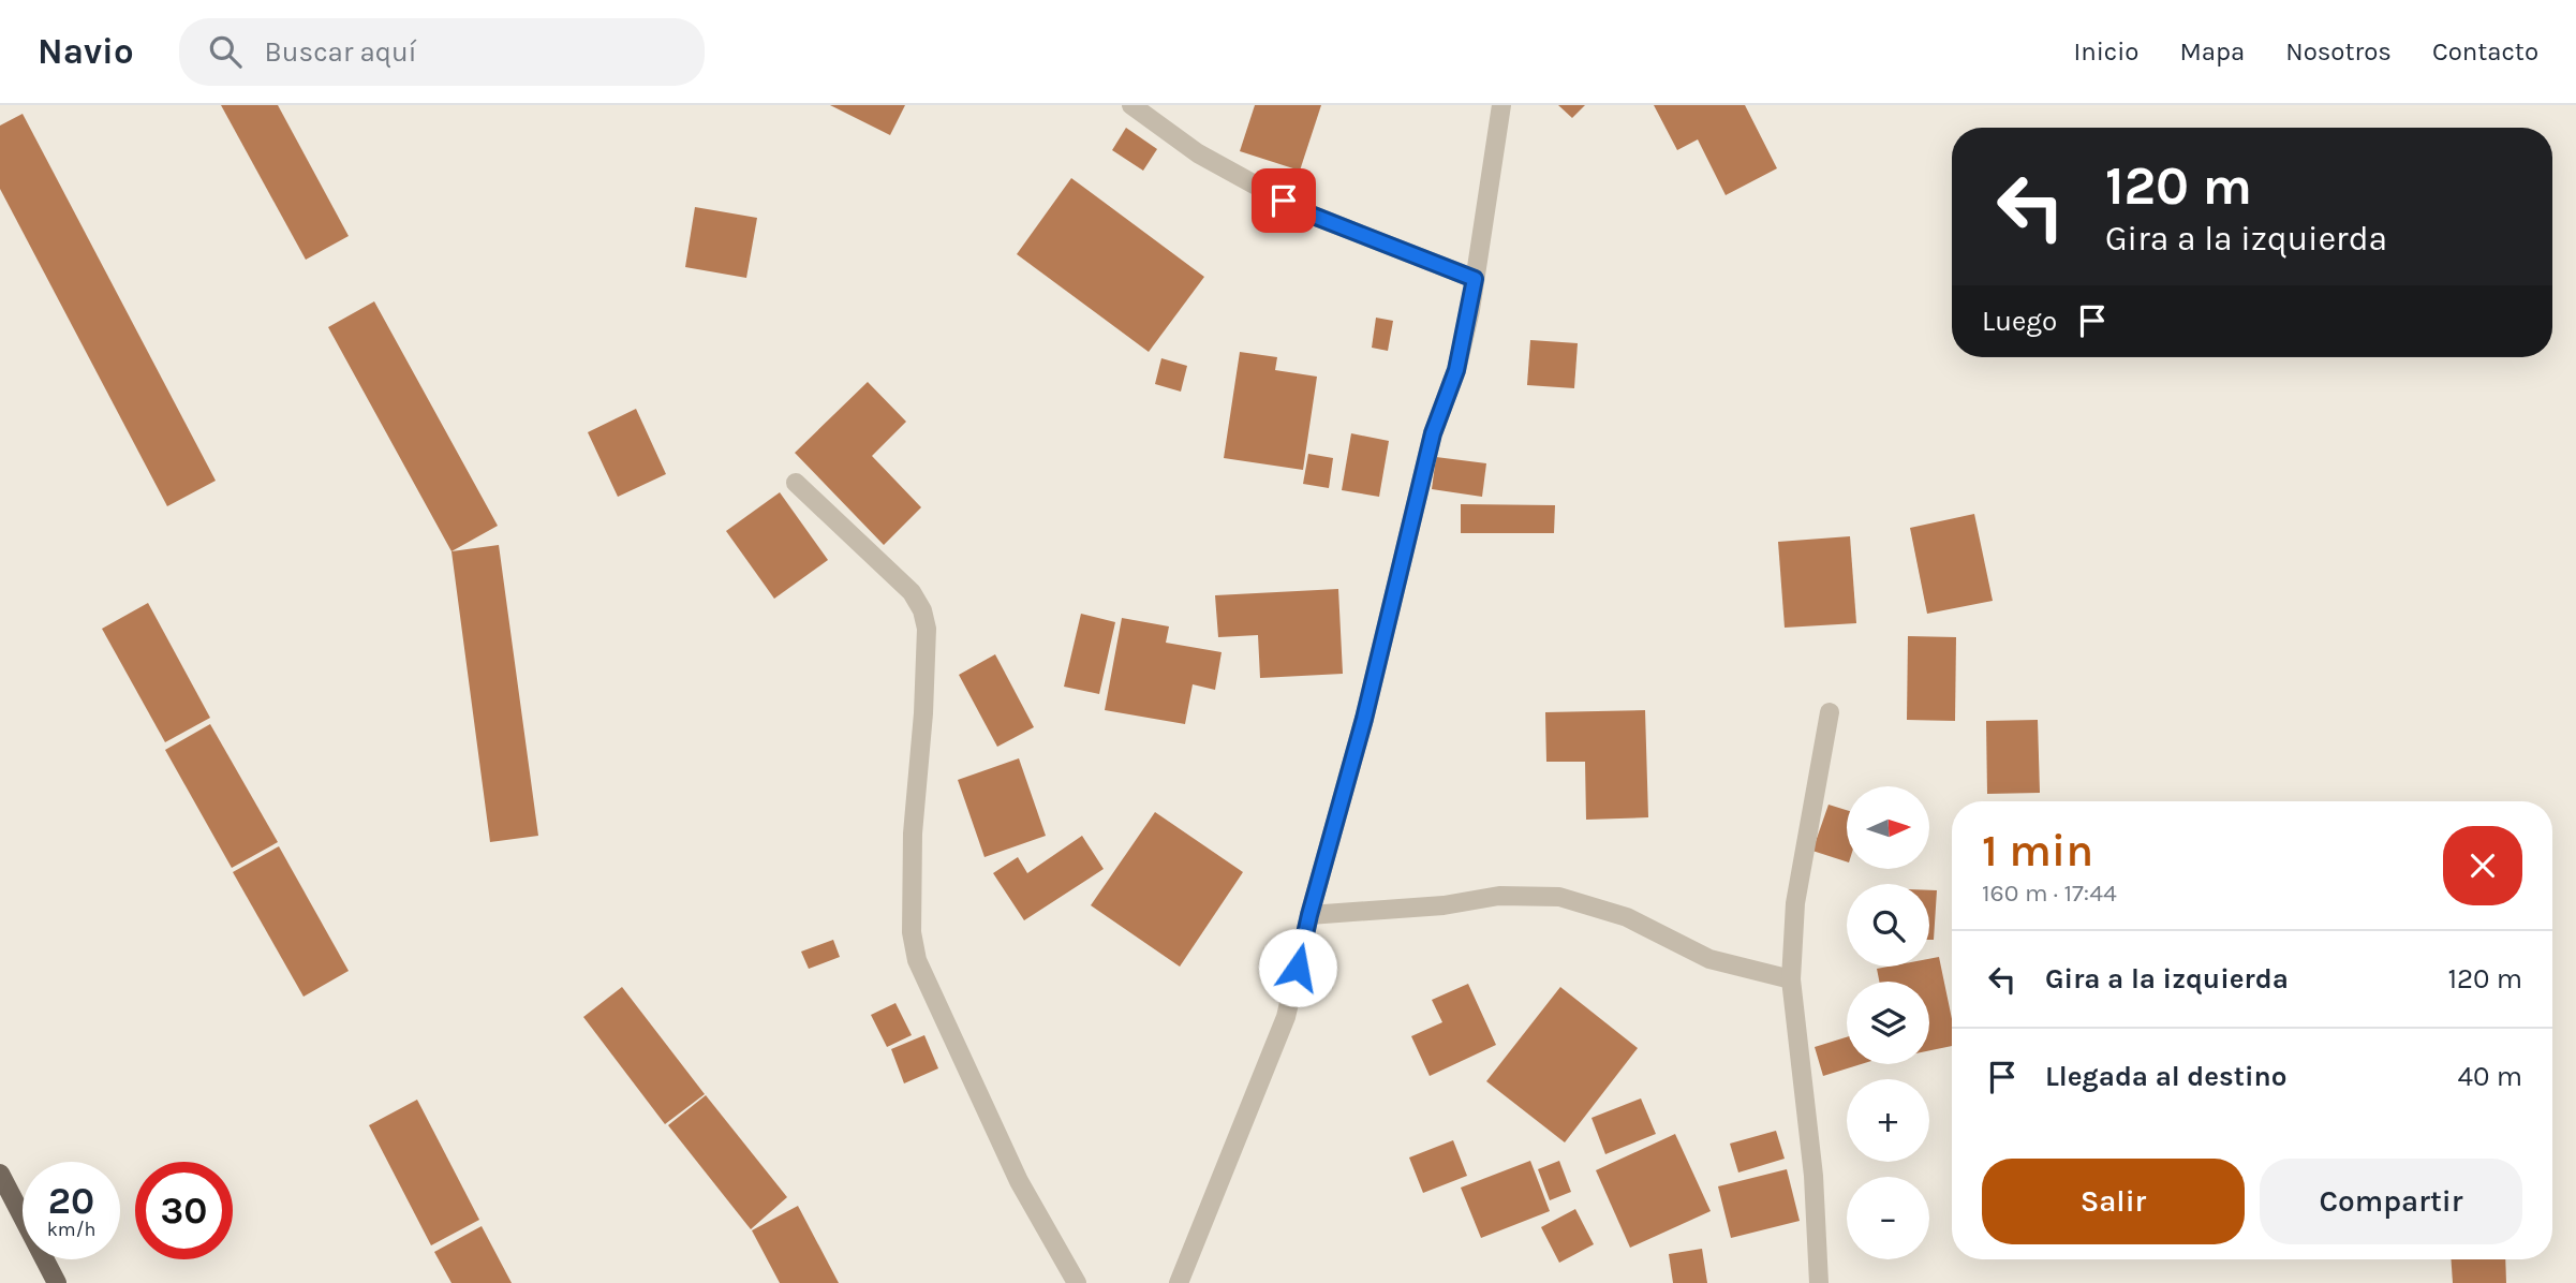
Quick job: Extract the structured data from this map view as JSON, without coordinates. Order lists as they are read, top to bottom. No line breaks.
{"north":"right","page":{"header":"Navio","search":"Buscar aquí","nav":["Inicio","Mapa","Nosotros","Contacto"],"turn":["120 m","Gira a la izquierda"],"then":"Luego","map_buttons":["+","−"],"heading":["1 min","160 m · 17:44"],"list":[{"name":"Gira a la izquierda","value":"120 m"},{"name":"Llegada al destino","value":"40 m"}],"buttons":["Salir","Compartir"],"speed":"20 km/h","limit":"30"}}
